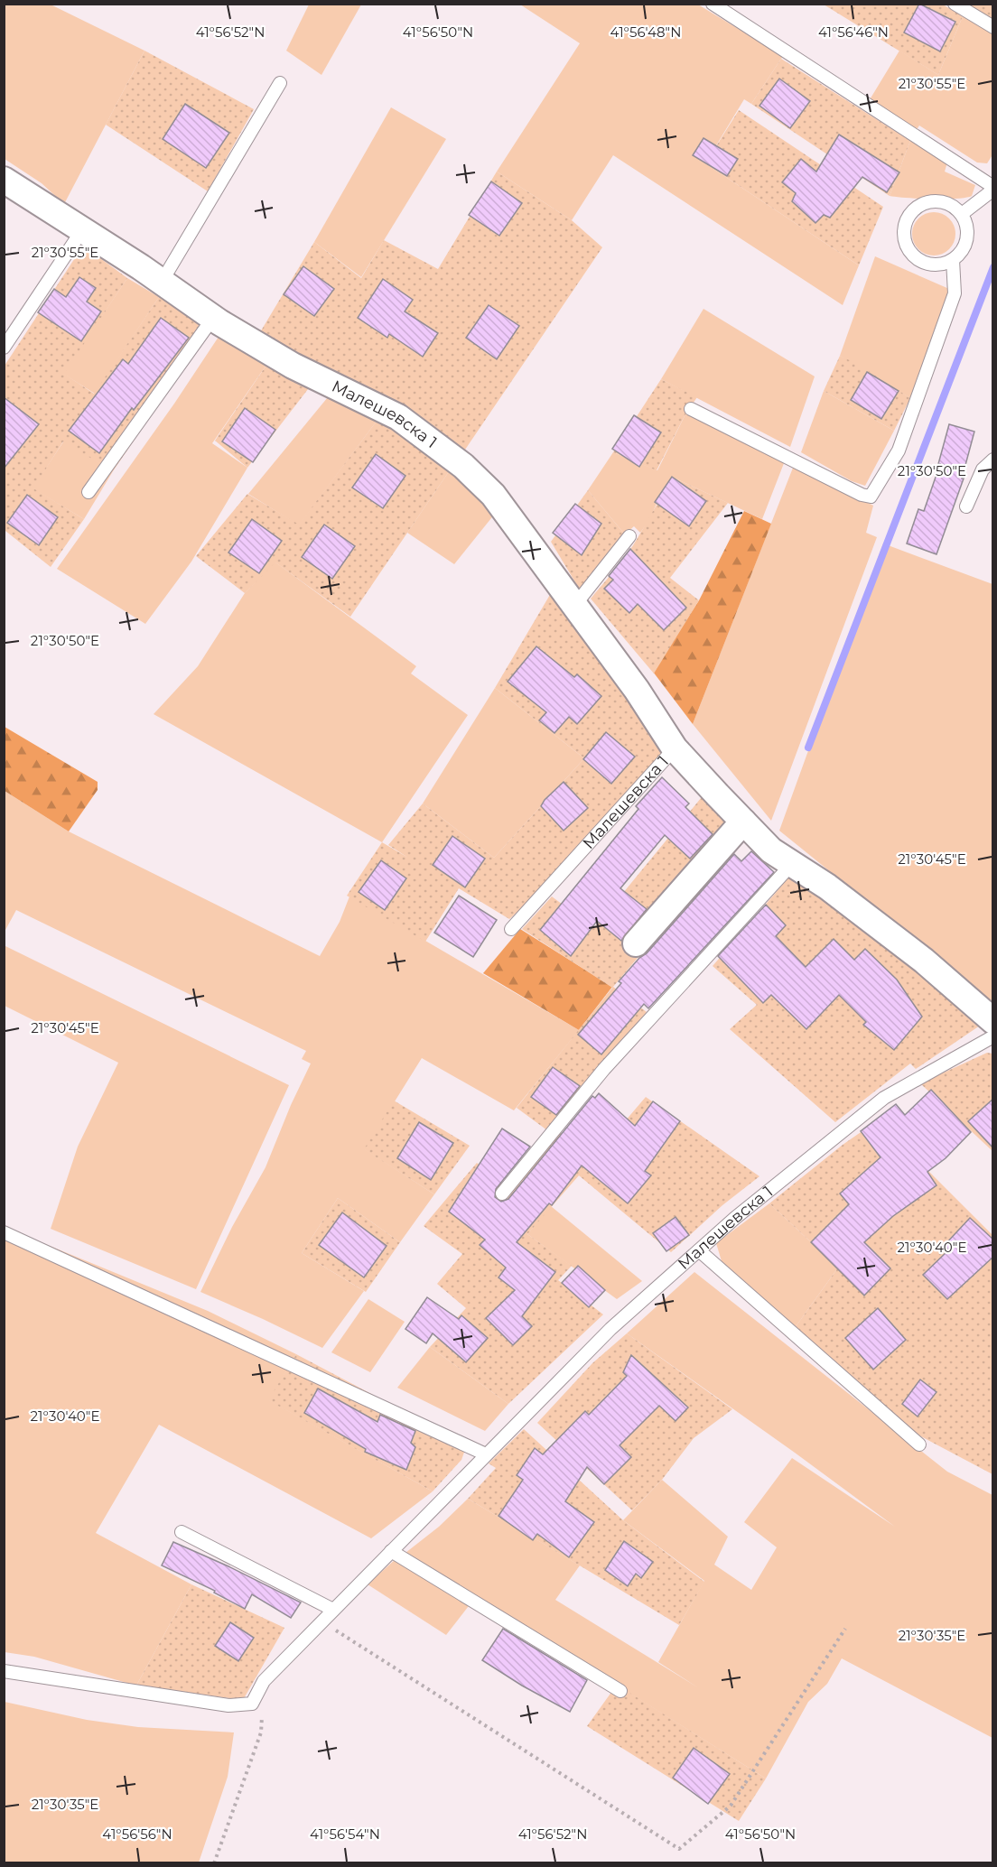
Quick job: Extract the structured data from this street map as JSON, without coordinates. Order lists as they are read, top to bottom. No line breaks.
{"streets":{"street":["Малешевска 1"]},"coordinates":["41°56'52\"N","41°56'50\"N","41°56'48\"N","41°56'46\"N","21°30'55\"E","21°30'50\"E","21°30'45\"E","21°30'40\"E","21°30'35\"E","41°56'56\"N","41°56'54\"N"]}
